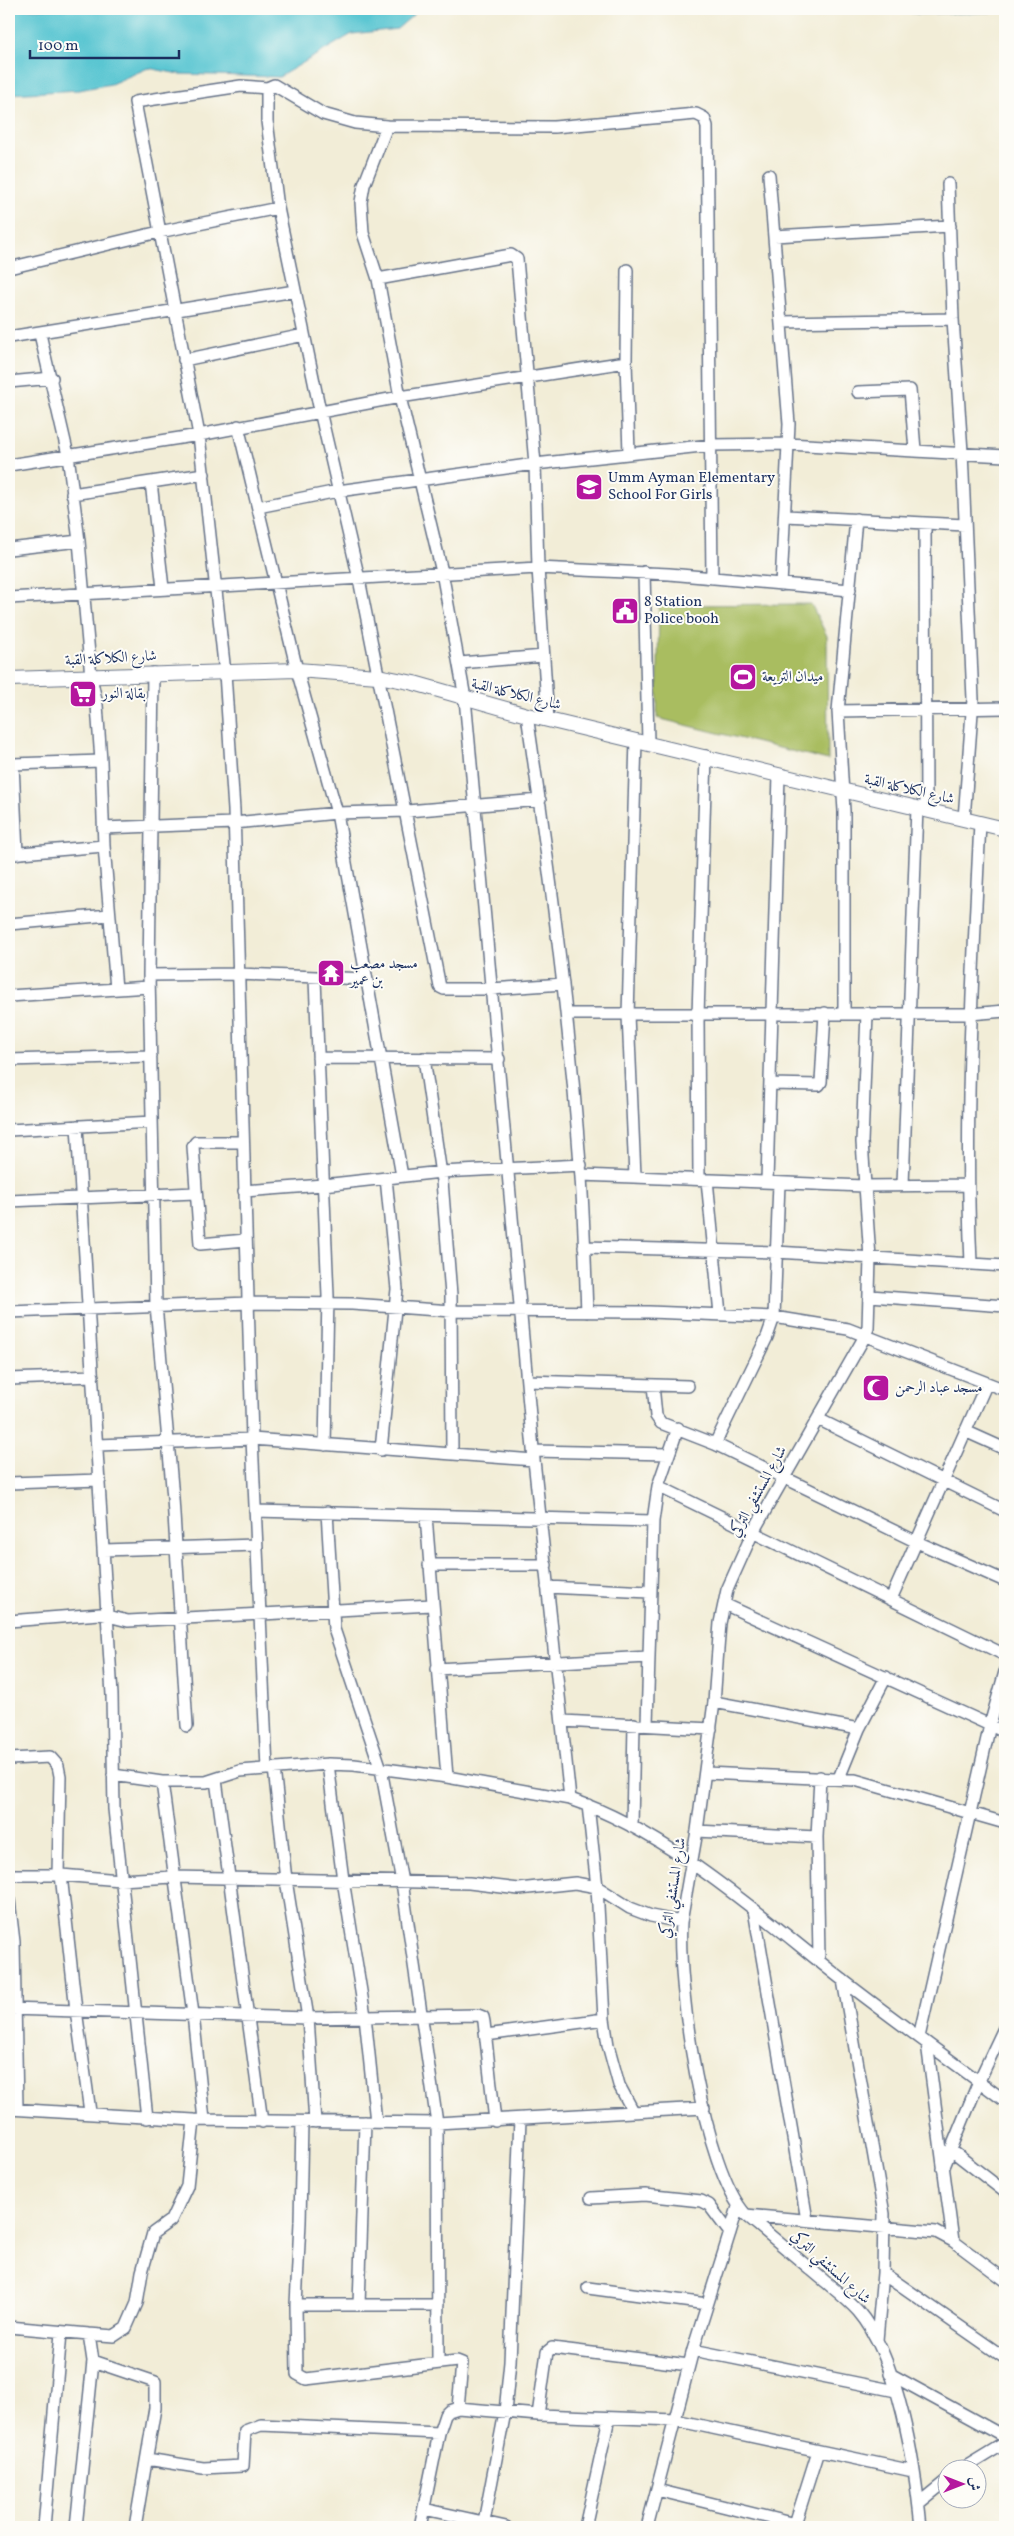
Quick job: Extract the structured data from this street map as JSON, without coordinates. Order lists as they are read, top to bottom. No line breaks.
{"streets":{"street":["شارع الكلاكلة القبة","شارع المستشفي التركي"]},"places":{"school or university":["Umm Ayman Elementary School For Girls"],"public building":["8 Station Police booh"],"sports":["ميدان التريعة"],"supermarket":["بقالة النور"],"temple":["مسجد مصعب بن عمير"],"mosque":["مسجد عباد الرحمن"]},"scale_bar":"100 m","north":"right"}
